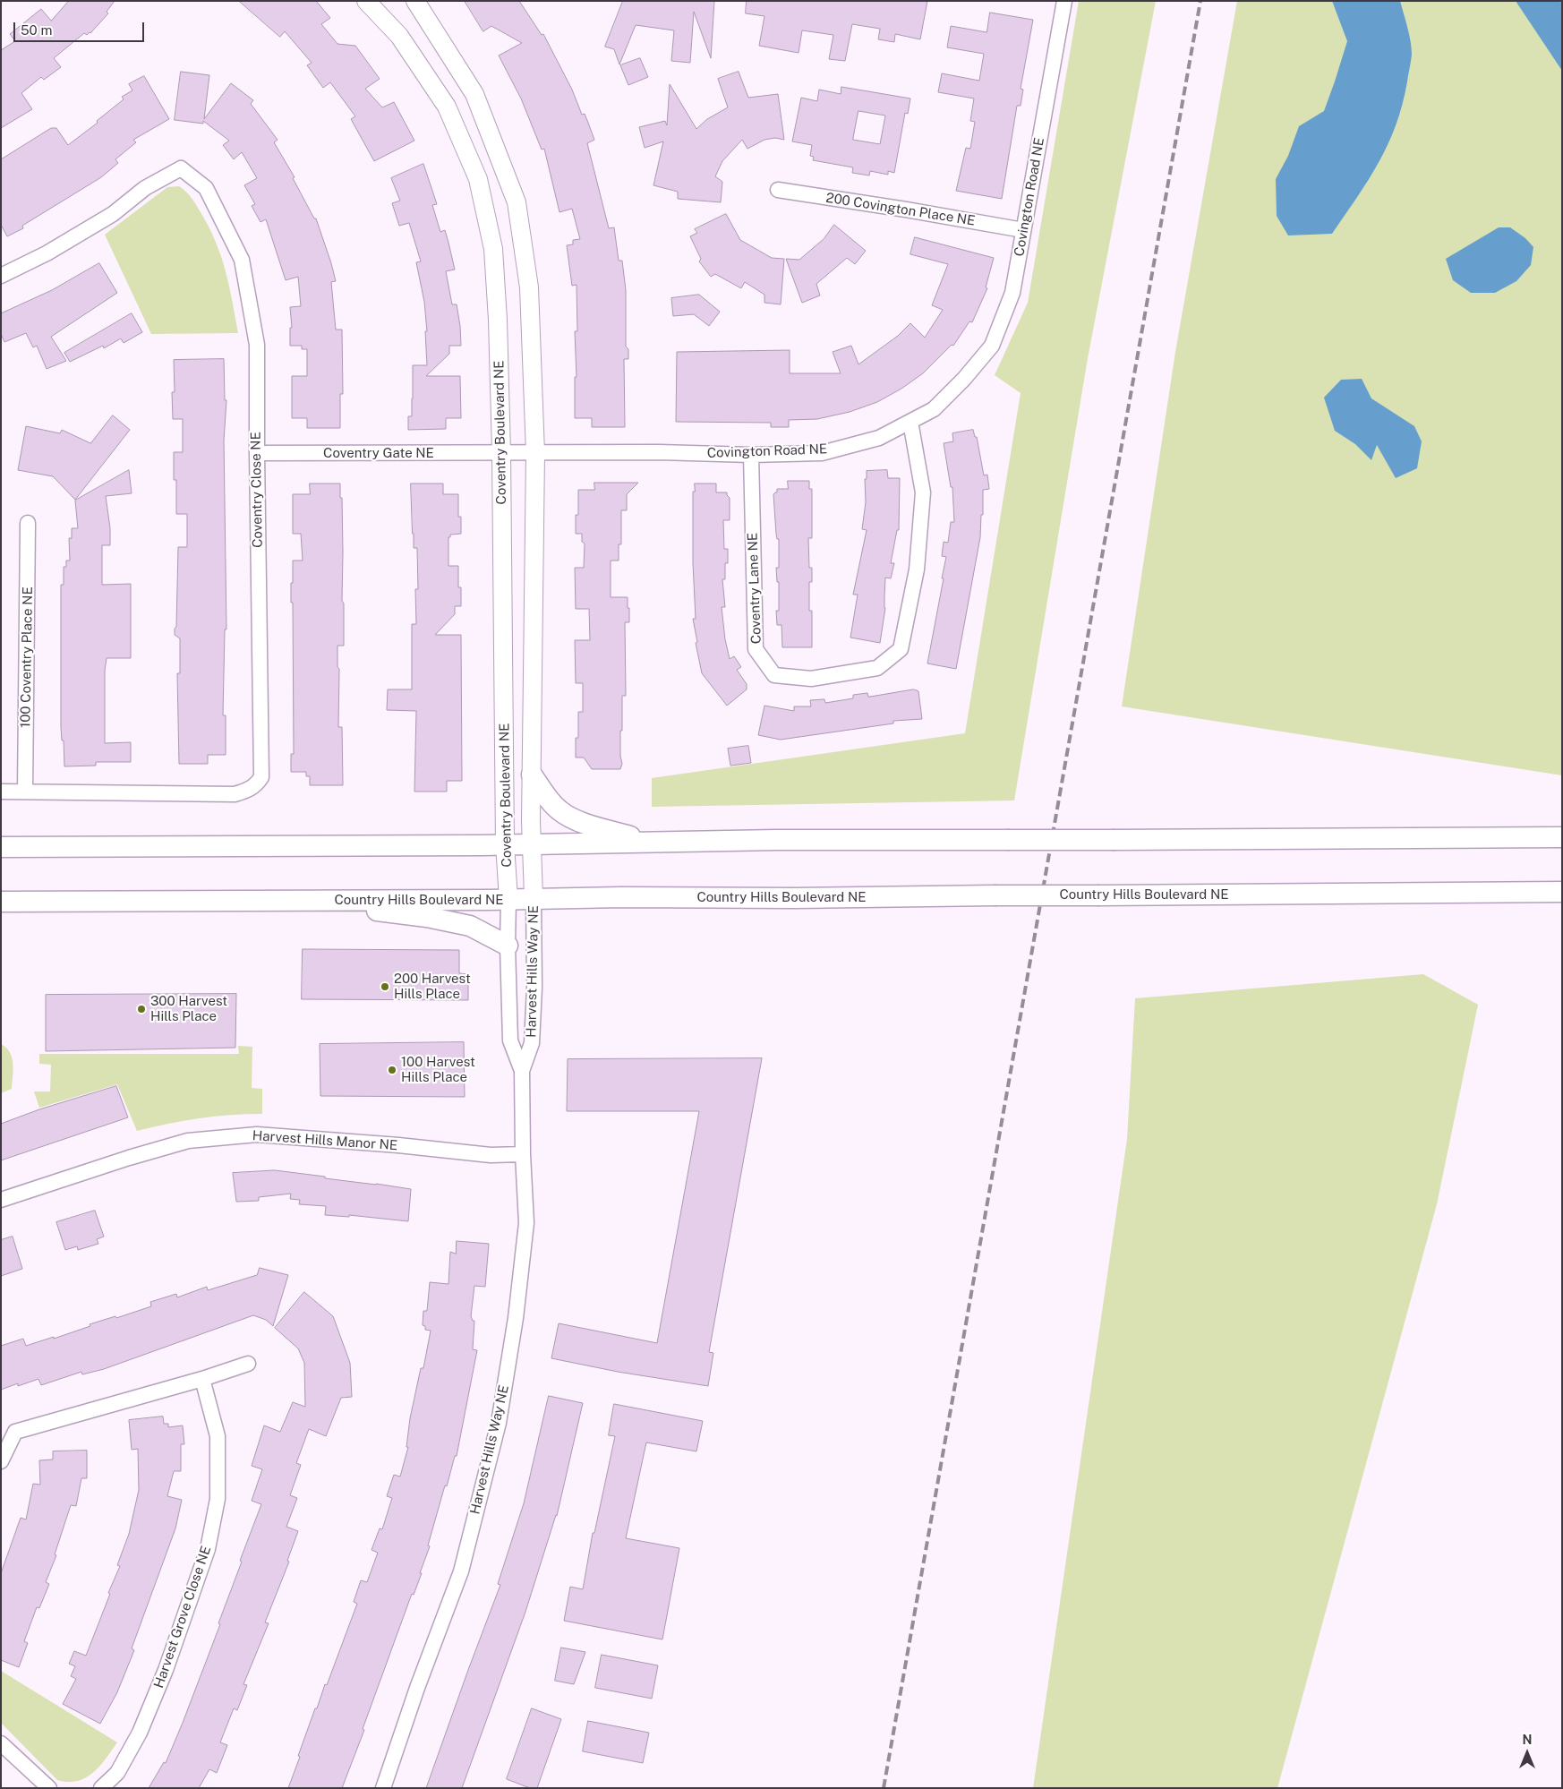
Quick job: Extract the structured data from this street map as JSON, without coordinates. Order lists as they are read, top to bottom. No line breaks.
{"streets":{"main road":["Country Hills Boulevard NE"],"street":["Covington Road NE","200 Covington Place NE","Coventry Boulevard NE","Coventry Gate NE","Coventry Close NE","Coventry Lane NE","100 Coventry Place NE","Harvest Hills Way NE","Harvest Hills Manor NE","Harvest Grove Close NE"]},"crossings":[["Covington Road NE","200 Covington Place NE"],["Covington Road NE","Coventry Boulevard NE"],["Covington Road NE","Coventry Gate NE"],["Covington Road NE","Coventry Lane NE"],["Coventry Boulevard NE","Coventry Gate NE"],["Coventry Boulevard NE","Country Hills Boulevard NE"],["Coventry Boulevard NE","Harvest Hills Way NE"],["Coventry Gate NE","Coventry Close NE"],["Coventry Close NE","100 Coventry Place NE"],["Country Hills Boulevard NE","Harvest Hills Way NE"],["Harvest Hills Way NE","Harvest Hills Manor NE"]],"places":["200 Harvest Hills Place","300 Harvest Hills Place","100 Harvest Hills Place"],"scale_bar":"50 m","north":"top"}
